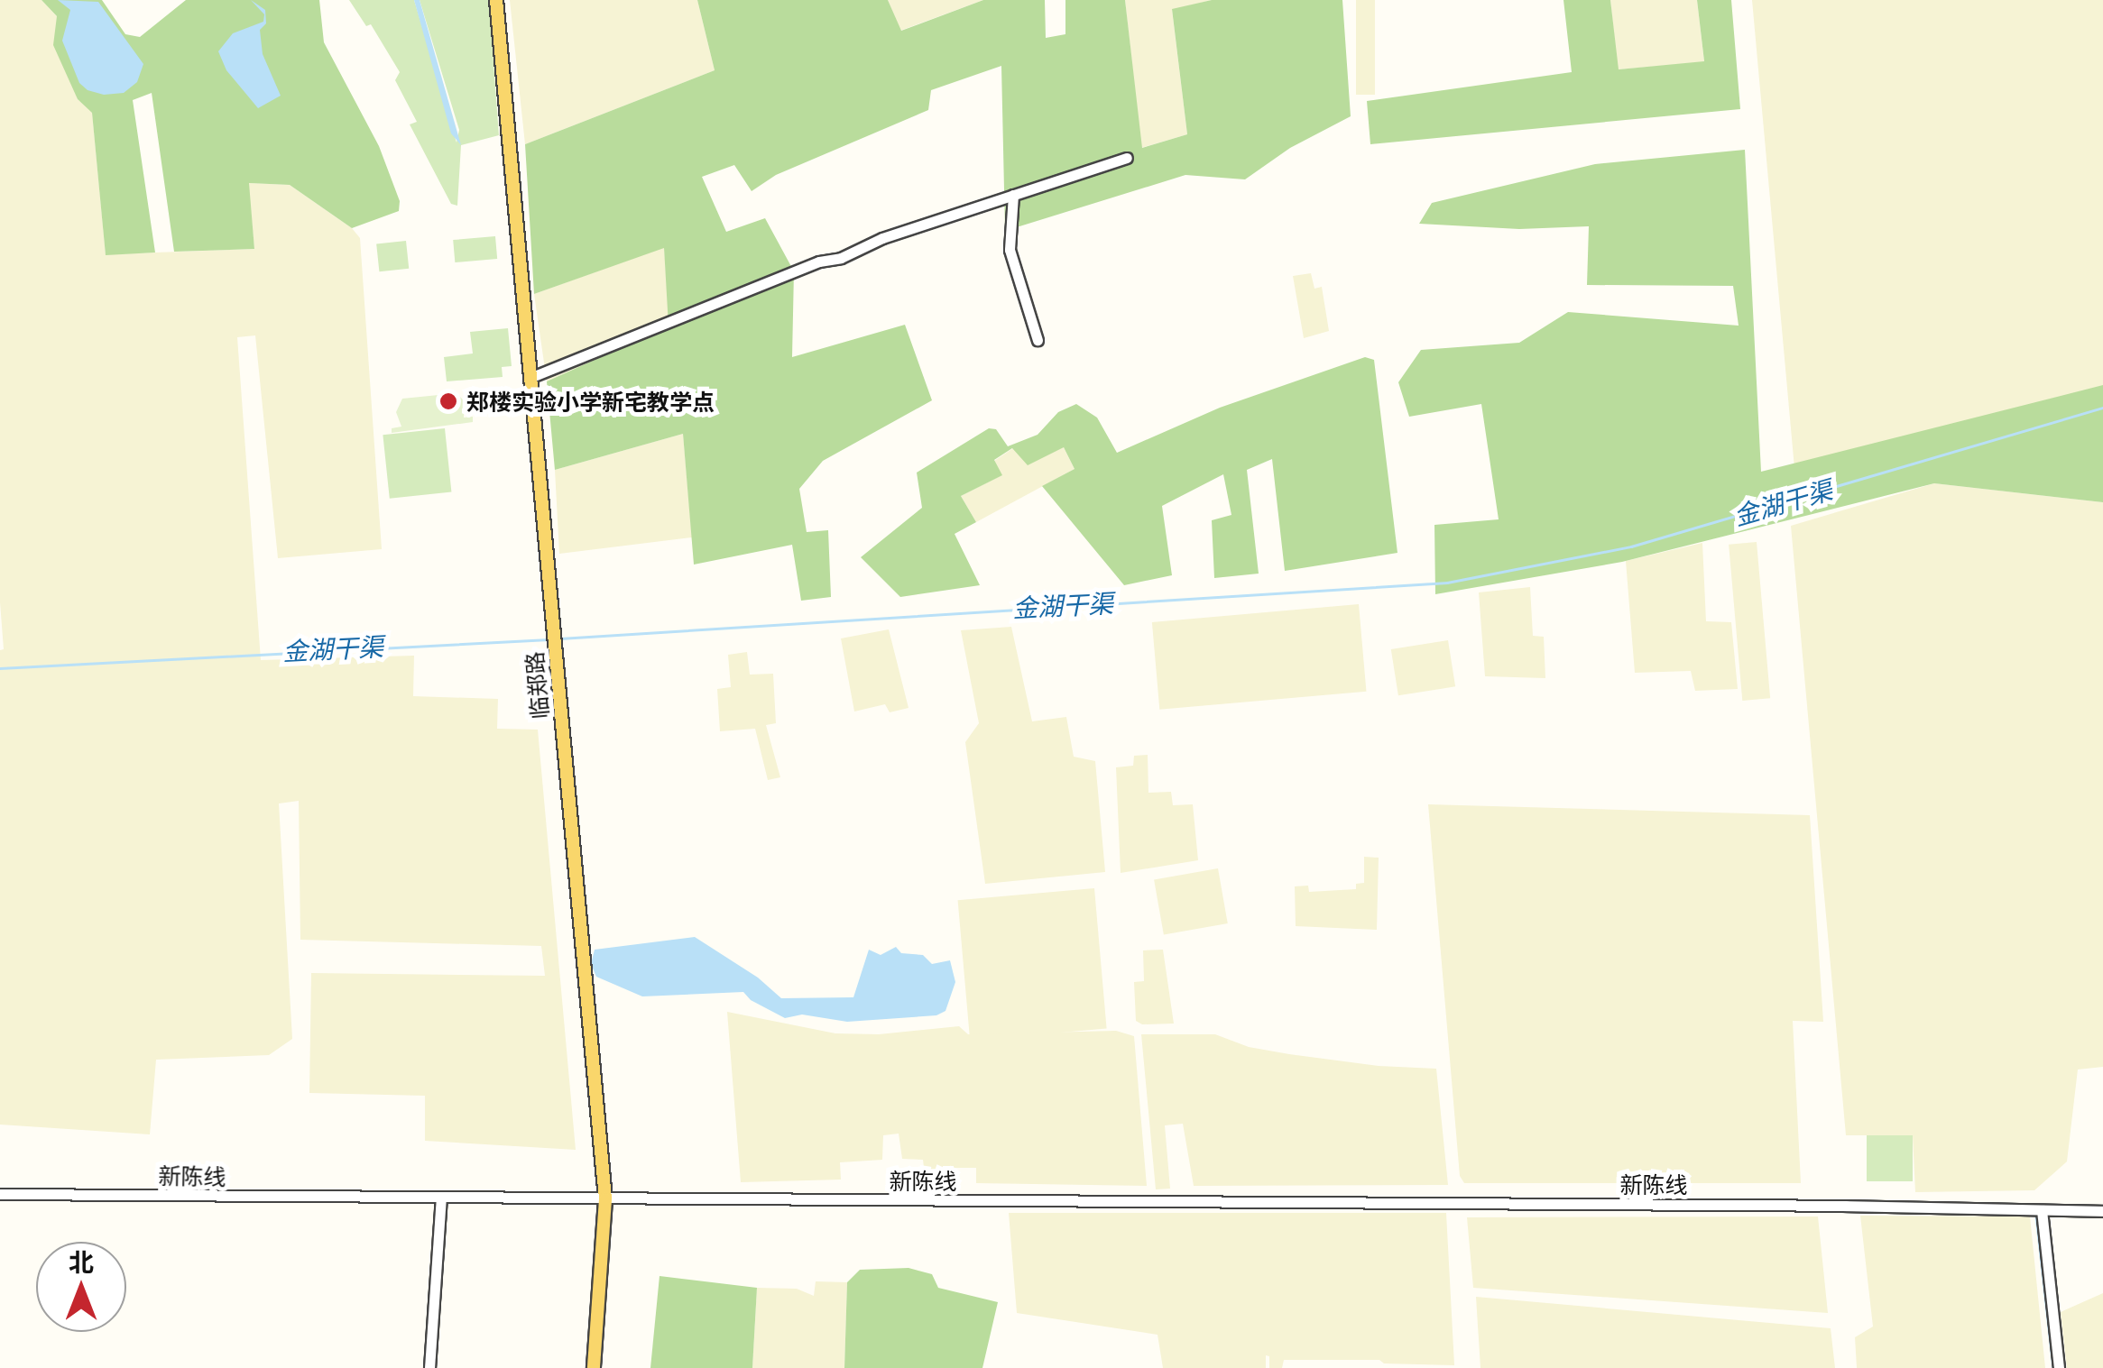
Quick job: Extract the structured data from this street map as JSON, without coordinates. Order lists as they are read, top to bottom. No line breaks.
{"streets":{"main road":["临郑路"],"street":["新陈线"]},"crossings":[["临郑路","新陈线"]],"water":["金湖干渠"],"places":["郑楼实验小学新宅教学点"],"north":"top"}
